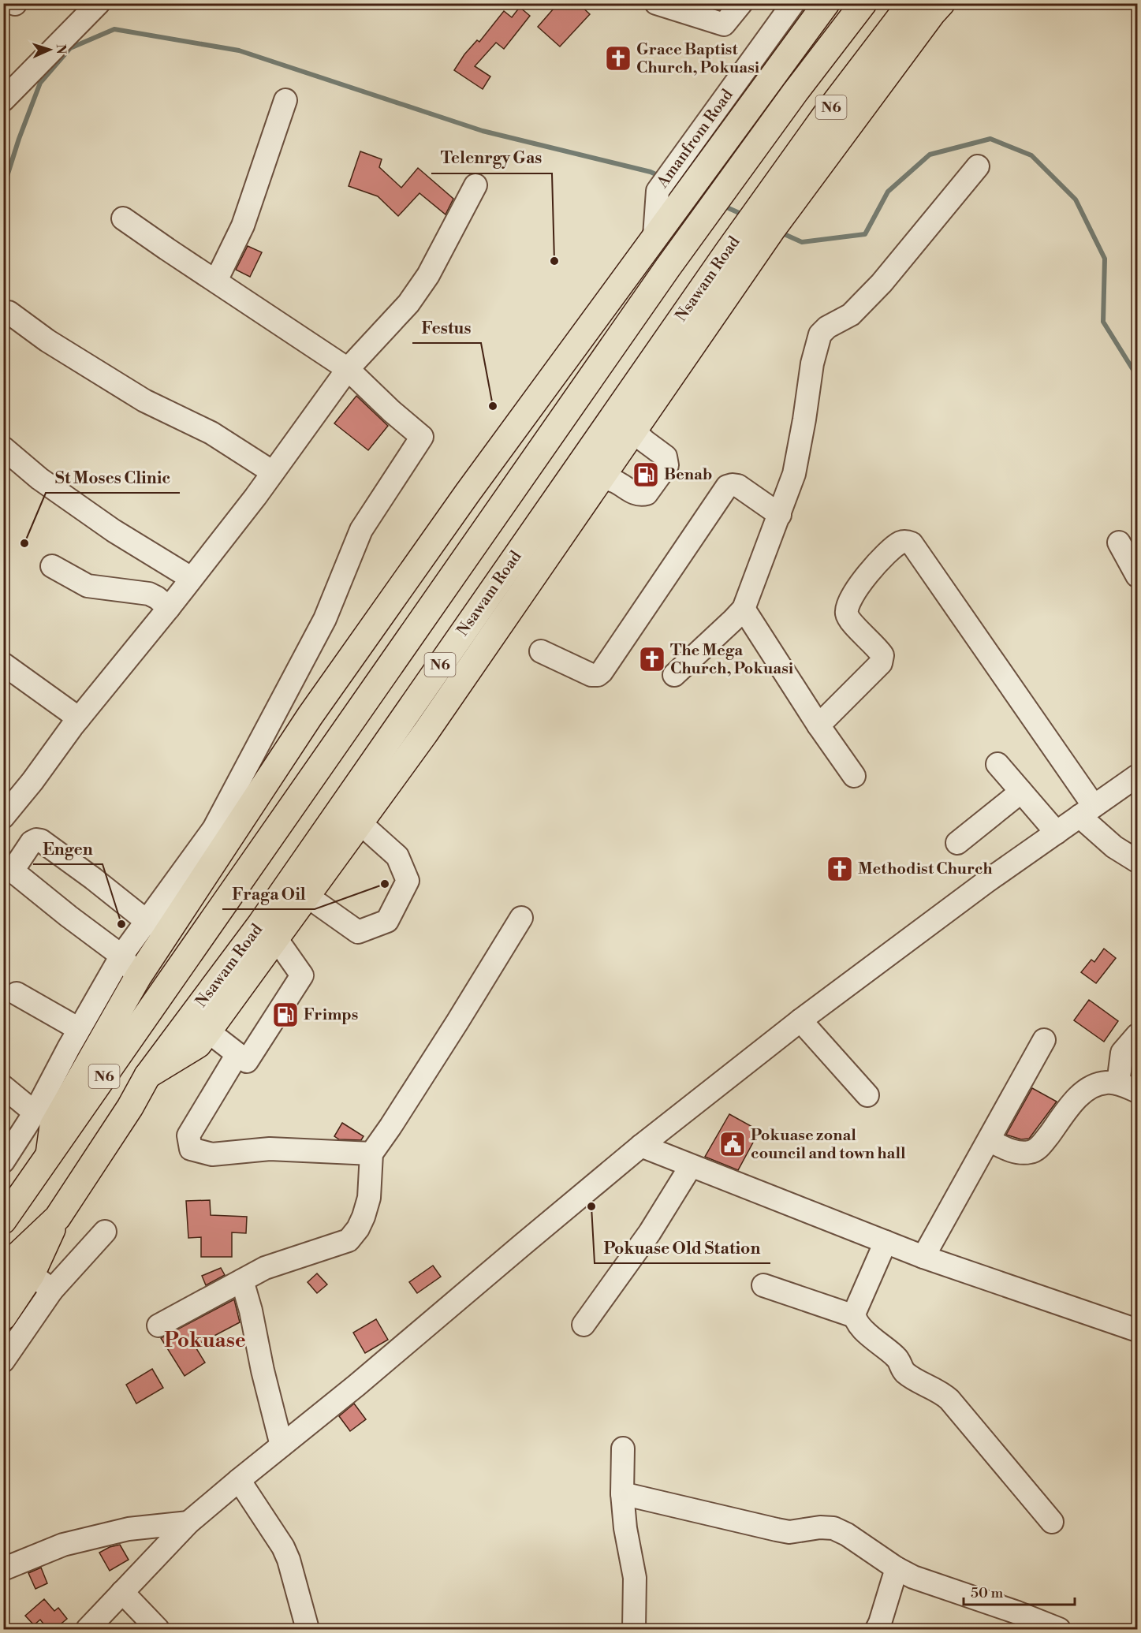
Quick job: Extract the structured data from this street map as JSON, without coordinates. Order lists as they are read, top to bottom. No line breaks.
{"streets":{"main road":["N6","Nsawam Road"],"street":["Amanfrom Road"]},"districts":["Pokuase"],"places":{"church":["Grace Baptist Church, Pokuasi","The Mega Church, Pokuasi","Methodist Church"],"other":["Telenrgy Gas","Festus","St Moses Clinic","Fraga Oil","Engen","Pokuase Old Station"],"fuel station":["Benab","Frimps"],"public building":["Pokuase zonal council and town hall"]},"scale_bar":"50 m","north":"right"}
